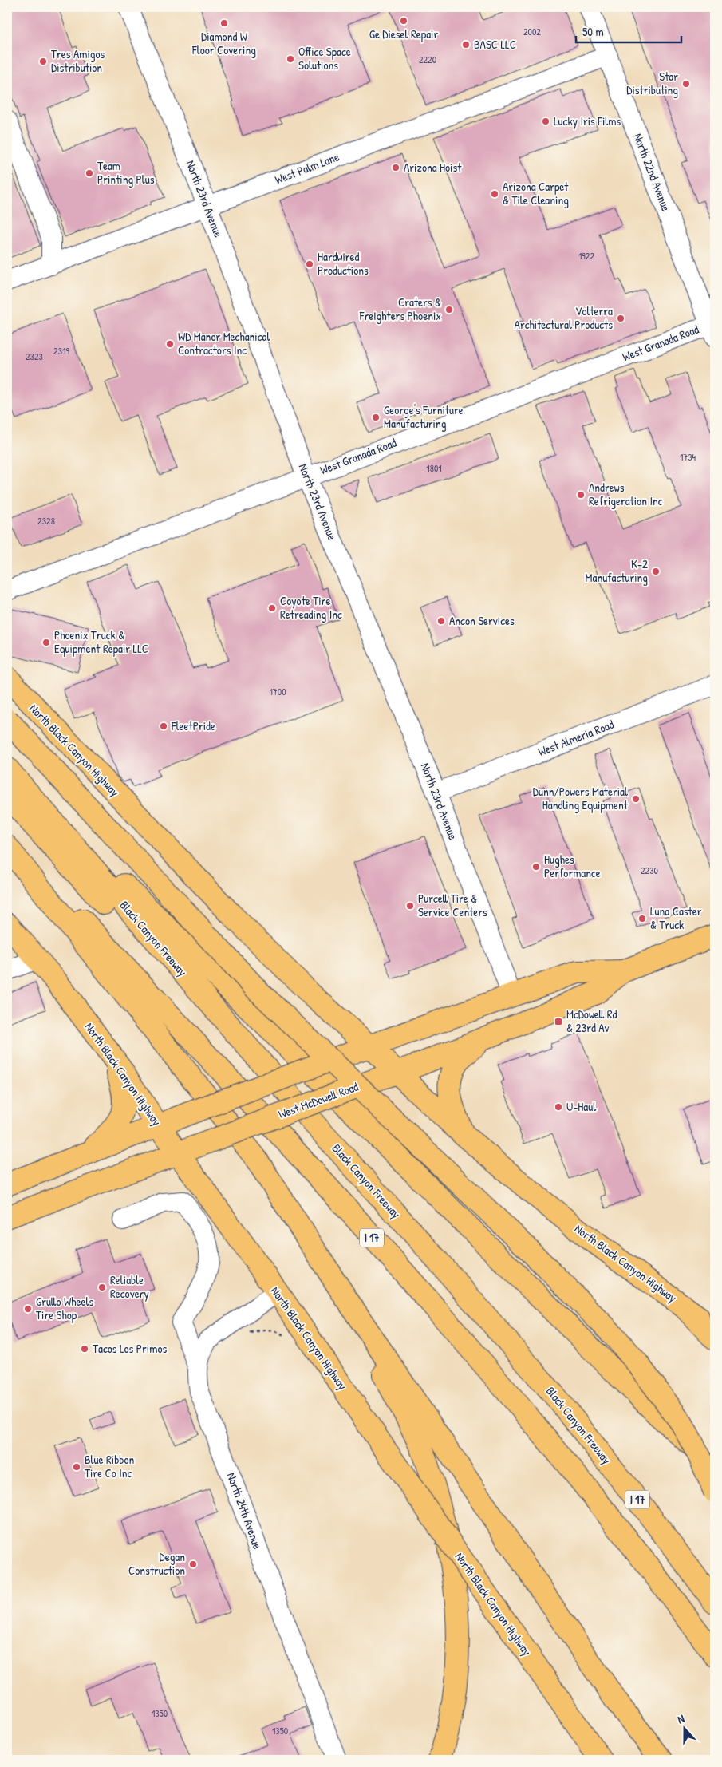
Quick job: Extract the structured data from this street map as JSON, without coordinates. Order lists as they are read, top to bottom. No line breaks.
{"streets":{"main road":["North Black Canyon Highway","Black Canyon Freeway","West McDowell Road","I 17"],"street":["West Palm Lane","North 22nd Avenue","North 23rd Avenue","West Granada Road","West Almeria Road","North 24th Avenue"]},"crossings":[["West Palm Lane","North 22nd Avenue"],["West Palm Lane","North 23rd Avenue"],["North 22nd Avenue","West Granada Road"],["North 23rd Avenue","West Granada Road"],["North 23rd Avenue","West Almeria Road"],["North 23rd Avenue","West McDowell Road"],["North Black Canyon Highway","West McDowell Road"],["North Black Canyon Highway","North 24th Avenue"]],"places":{"other":["Ge Diesel Repair","Diamond W Floor Covering","BASC LLC","Office Space Solutions","Tres Amigos Distribution","Star Distributing","Lucky Iris Films","Arizona Hoist","Team Printing Plus","Arizona Carpet & Tile Cleaning","Hardwired Productions","Craters & Freighters Phoenix","Volterra Architectural Products","WD Manor Mechanical Contractors Inc","George's Furniture Manufacturing","Andrews Refrigeration Inc","K-2 Manufacturing","Coyote Tire Retreading Inc","Ancon Services","Phoenix Truck & Equipment Repair LLC","FleetPride","Dunn/Powers Material Handling Equipment","Hughes Performance","Purcell Tire & Service Centers","Luna Caster & Truck","U-Haul","Reliable Recovery","Grullo Wheels Tire Shop","Tacos Los Primos","Blue Ribbon Tire Co Inc","Degan Construction"],"transit":["McDowell Rd & 23rd Av"]},"house_numbers":["2002","2220","1922","2319","2323","1734","1801","2328","1700","2230","1350","1350"],"scale_bar":"50 m","north":"top"}
